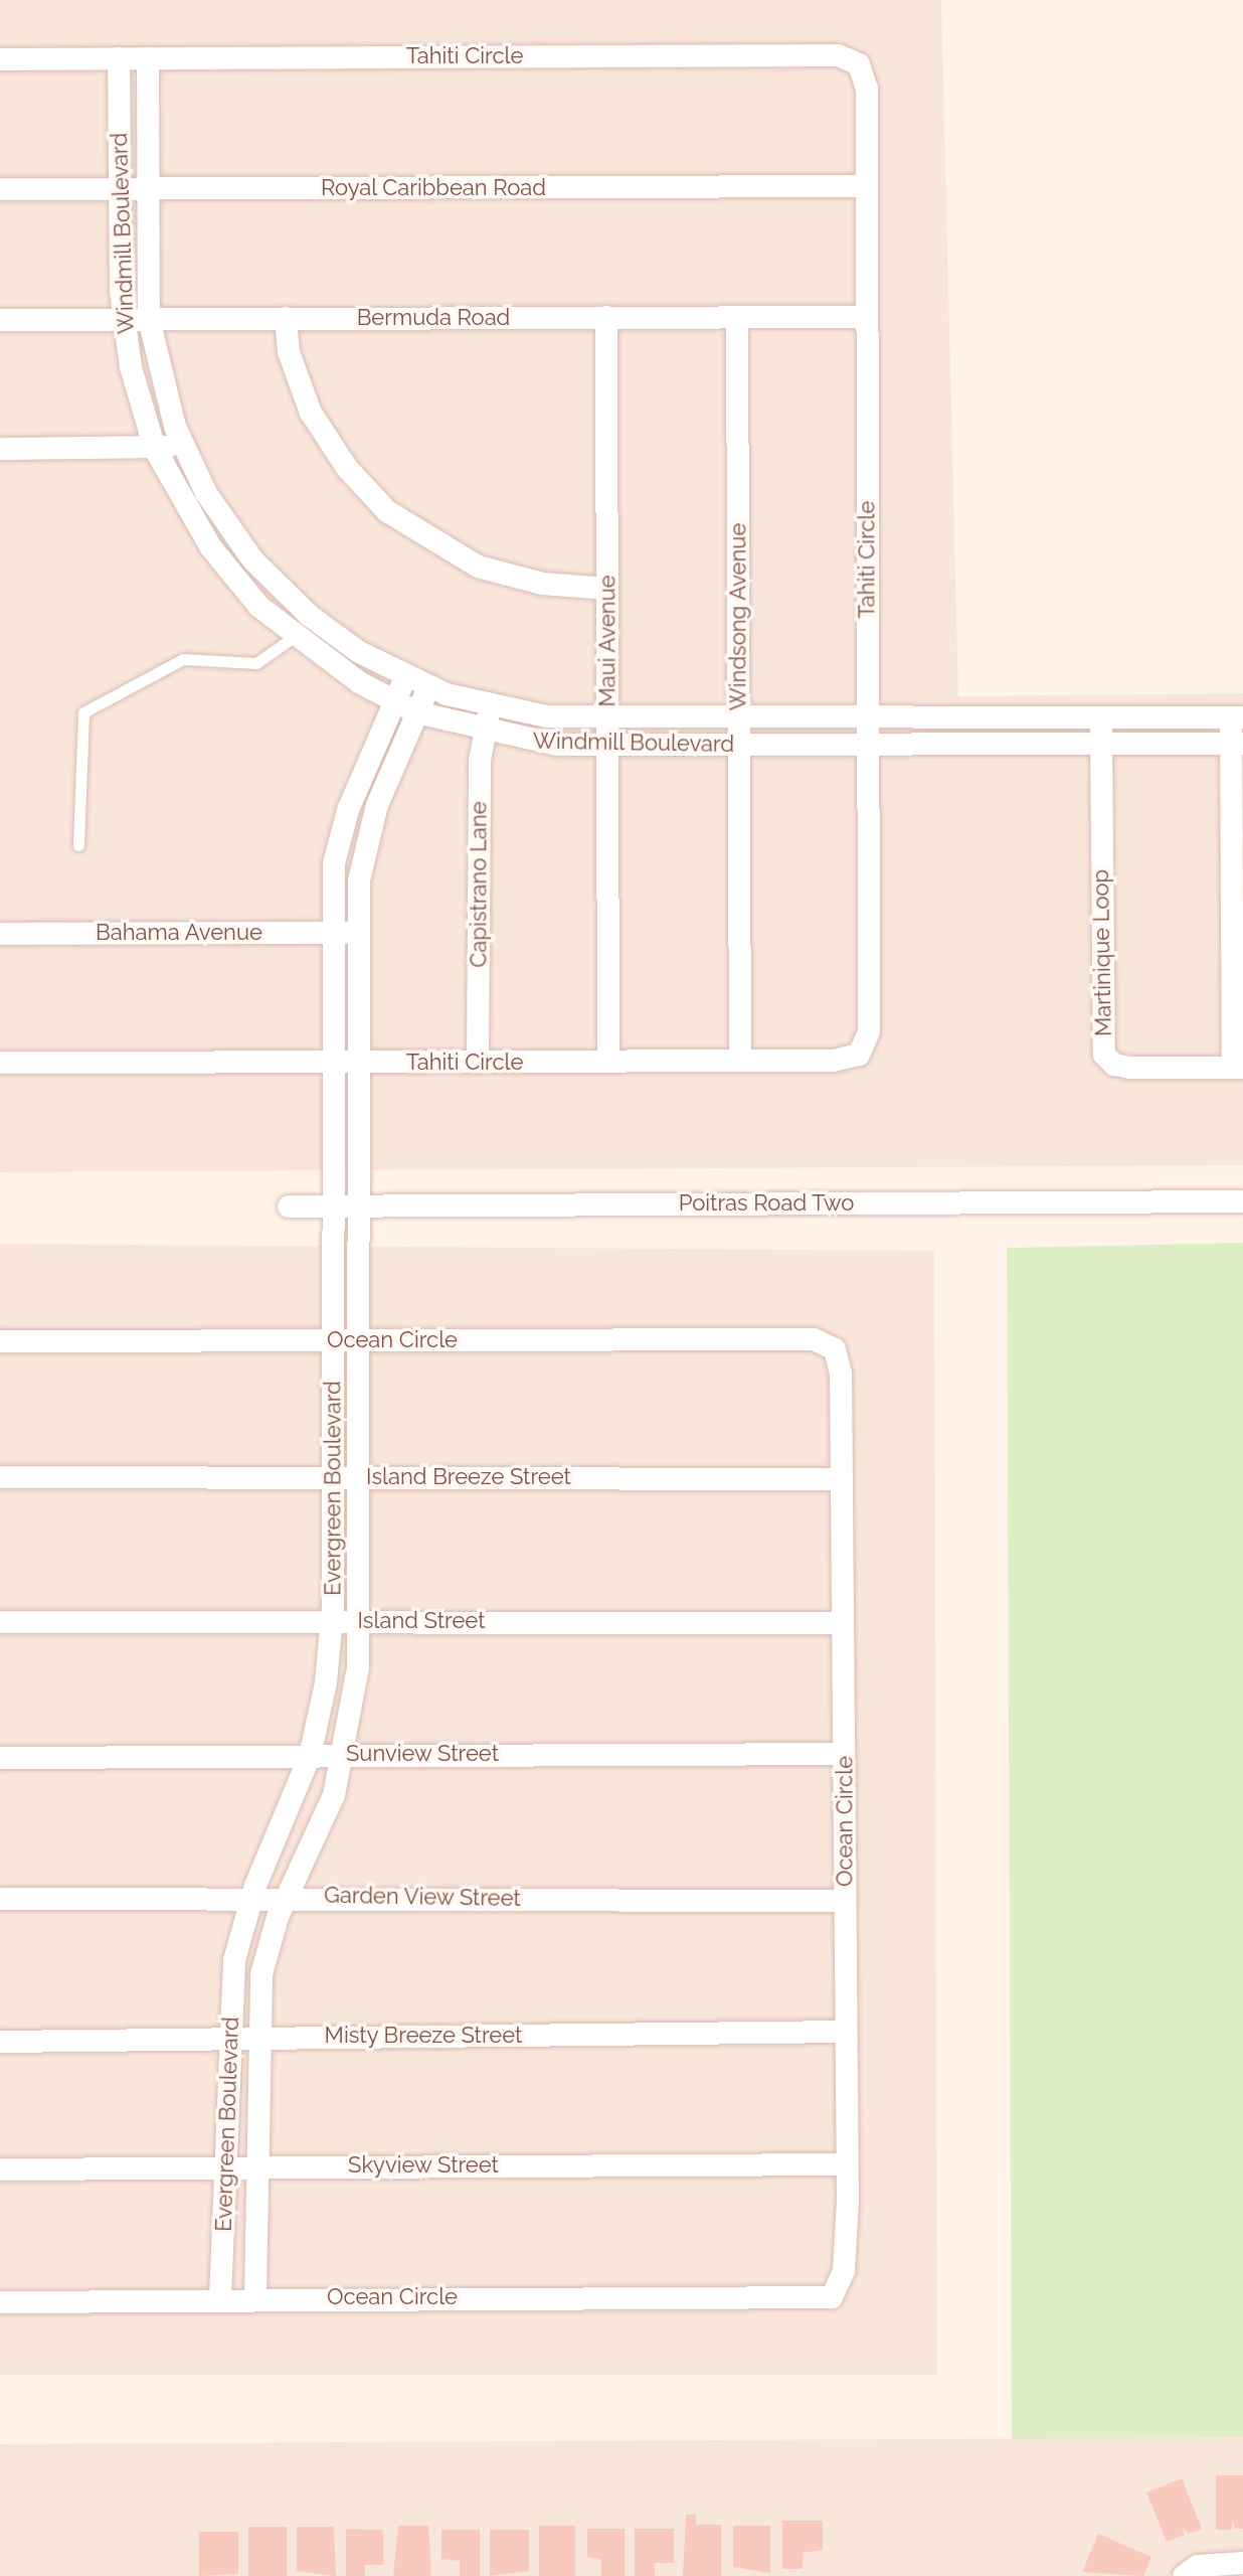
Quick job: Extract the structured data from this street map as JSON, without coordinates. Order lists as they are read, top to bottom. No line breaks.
{"streets":{"street":["Tahiti Circle","Royal Caribbean Road","Windmill Boulevard","Bermuda Road","Windsong Avenue","Maui Avenue","Capistrano Lane","Bahama Avenue","Martinique Loop","Poitras Road Two","Ocean Circle","Island Breeze Street","Evergreen Boulevard","Island Street","Sunview Street","Garden View Street","Misty Breeze Street","Skyview Street"]},"crossings":[["Tahiti Circle","Royal Caribbean Road"],["Tahiti Circle","Windmill Boulevard"],["Tahiti Circle","Bermuda Road"],["Tahiti Circle","Windsong Avenue"],["Tahiti Circle","Maui Avenue"],["Tahiti Circle","Capistrano Lane"],["Tahiti Circle","Evergreen Boulevard"],["Royal Caribbean Road","Windmill Boulevard"],["Windmill Boulevard","Bermuda Road"],["Windmill Boulevard","Windsong Avenue"],["Windmill Boulevard","Maui Avenue"],["Windmill Boulevard","Capistrano Lane"],["Windmill Boulevard","Martinique Loop"],["Windmill Boulevard","Evergreen Boulevard"],["Bermuda Road","Windsong Avenue"],["Bermuda Road","Maui Avenue"],["Bahama Avenue","Evergreen Boulevard"],["Poitras Road Two","Evergreen Boulevard"],["Ocean Circle","Island Breeze Street"],["Ocean Circle","Evergreen Boulevard"],["Ocean Circle","Island Street"],["Ocean Circle","Sunview Street"],["Ocean Circle","Garden View Street"],["Ocean Circle","Misty Breeze Street"],["Ocean Circle","Skyview Street"],["Island Breeze Street","Evergreen Boulevard"],["Evergreen Boulevard","Island Street"],["Evergreen Boulevard","Sunview Street"],["Evergreen Boulevard","Garden View Street"],["Evergreen Boulevard","Misty Breeze Street"],["Evergreen Boulevard","Skyview Street"]]}
